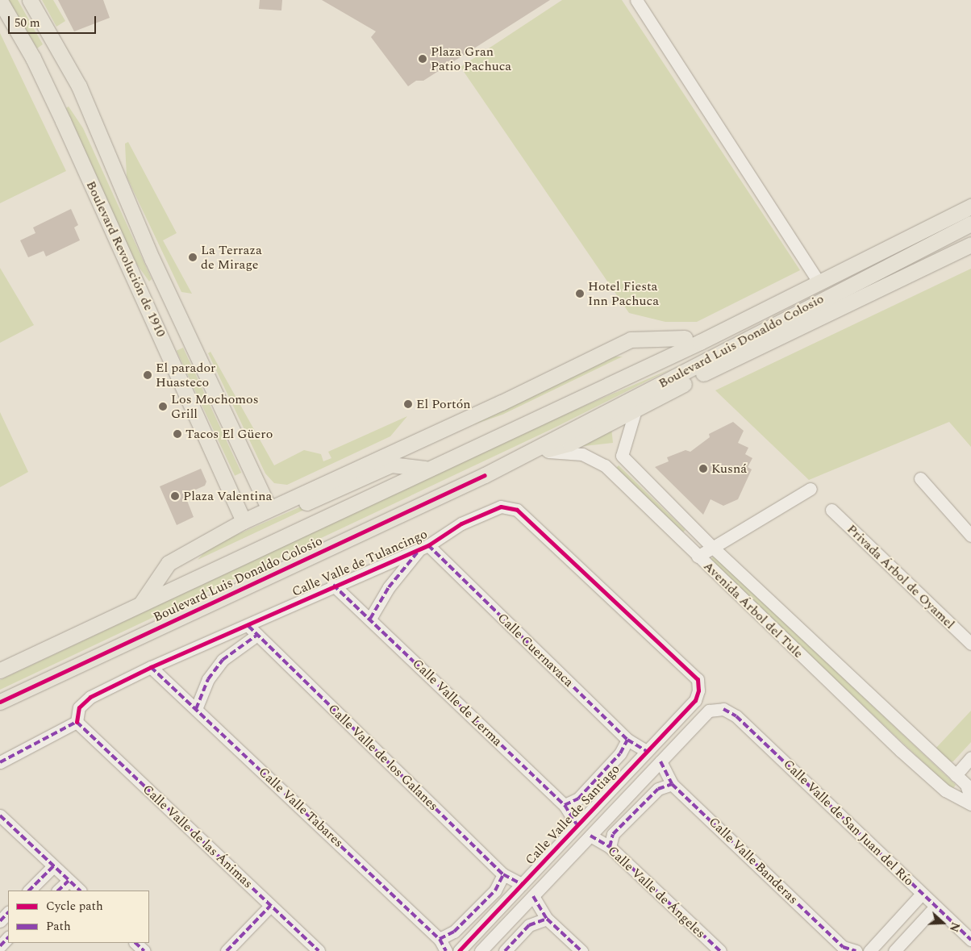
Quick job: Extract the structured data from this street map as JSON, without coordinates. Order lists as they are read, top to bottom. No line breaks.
{"streets":{"main road":["Boulevard Revolución de 1910","Boulevard Luis Donaldo Colosio"],"street":["Calle Valle de Tulancingo","Privada Árbol de Oyamel","Avenida Árbol del Tule","Calle Cuernavaca","Calle Valle de Lerma","Calle Valle de los Galanes","Calle Valle Tabares","Calle Valle de Santiago","Calle Valle de San Juan del Río","Calle Valle de las Ánimas","Calle Valle Banderas","Calle Valle de Ángeles"]},"crossings":[["Boulevard Luis Donaldo Colosio","Avenida Árbol del Tule"],["Calle Valle de Tulancingo","Calle Cuernavaca"],["Calle Valle de Tulancingo","Calle Valle de Lerma"],["Calle Valle de Tulancingo","Calle Valle de los Galanes"],["Calle Valle de Tulancingo","Calle Valle Tabares"],["Calle Valle de Tulancingo","Calle Valle de Santiago"],["Calle Valle de Tulancingo","Calle Valle de las Ánimas"],["Calle Cuernavaca","Calle Valle de Santiago"],["Calle Valle de Lerma","Calle Valle de Santiago"],["Calle Valle de los Galanes","Calle Valle de Santiago"],["Calle Valle de Santiago","Calle Valle de San Juan del Río"],["Calle Valle de Santiago","Calle Valle Banderas"],["Calle Valle de Santiago","Calle Valle de Ángeles"]],"places":["Plaza Gran Patio Pachuca","La Terraza de Mirage","Hotel Fiesta Inn Pachuca","El parador Huasteco","El Portón","Los Mochomos Grill","Tacos El Güero","Kusná","Plaza Valentina"],"legend":["Cycle path","Path"],"scale_bar":"50 m","north":"right"}
